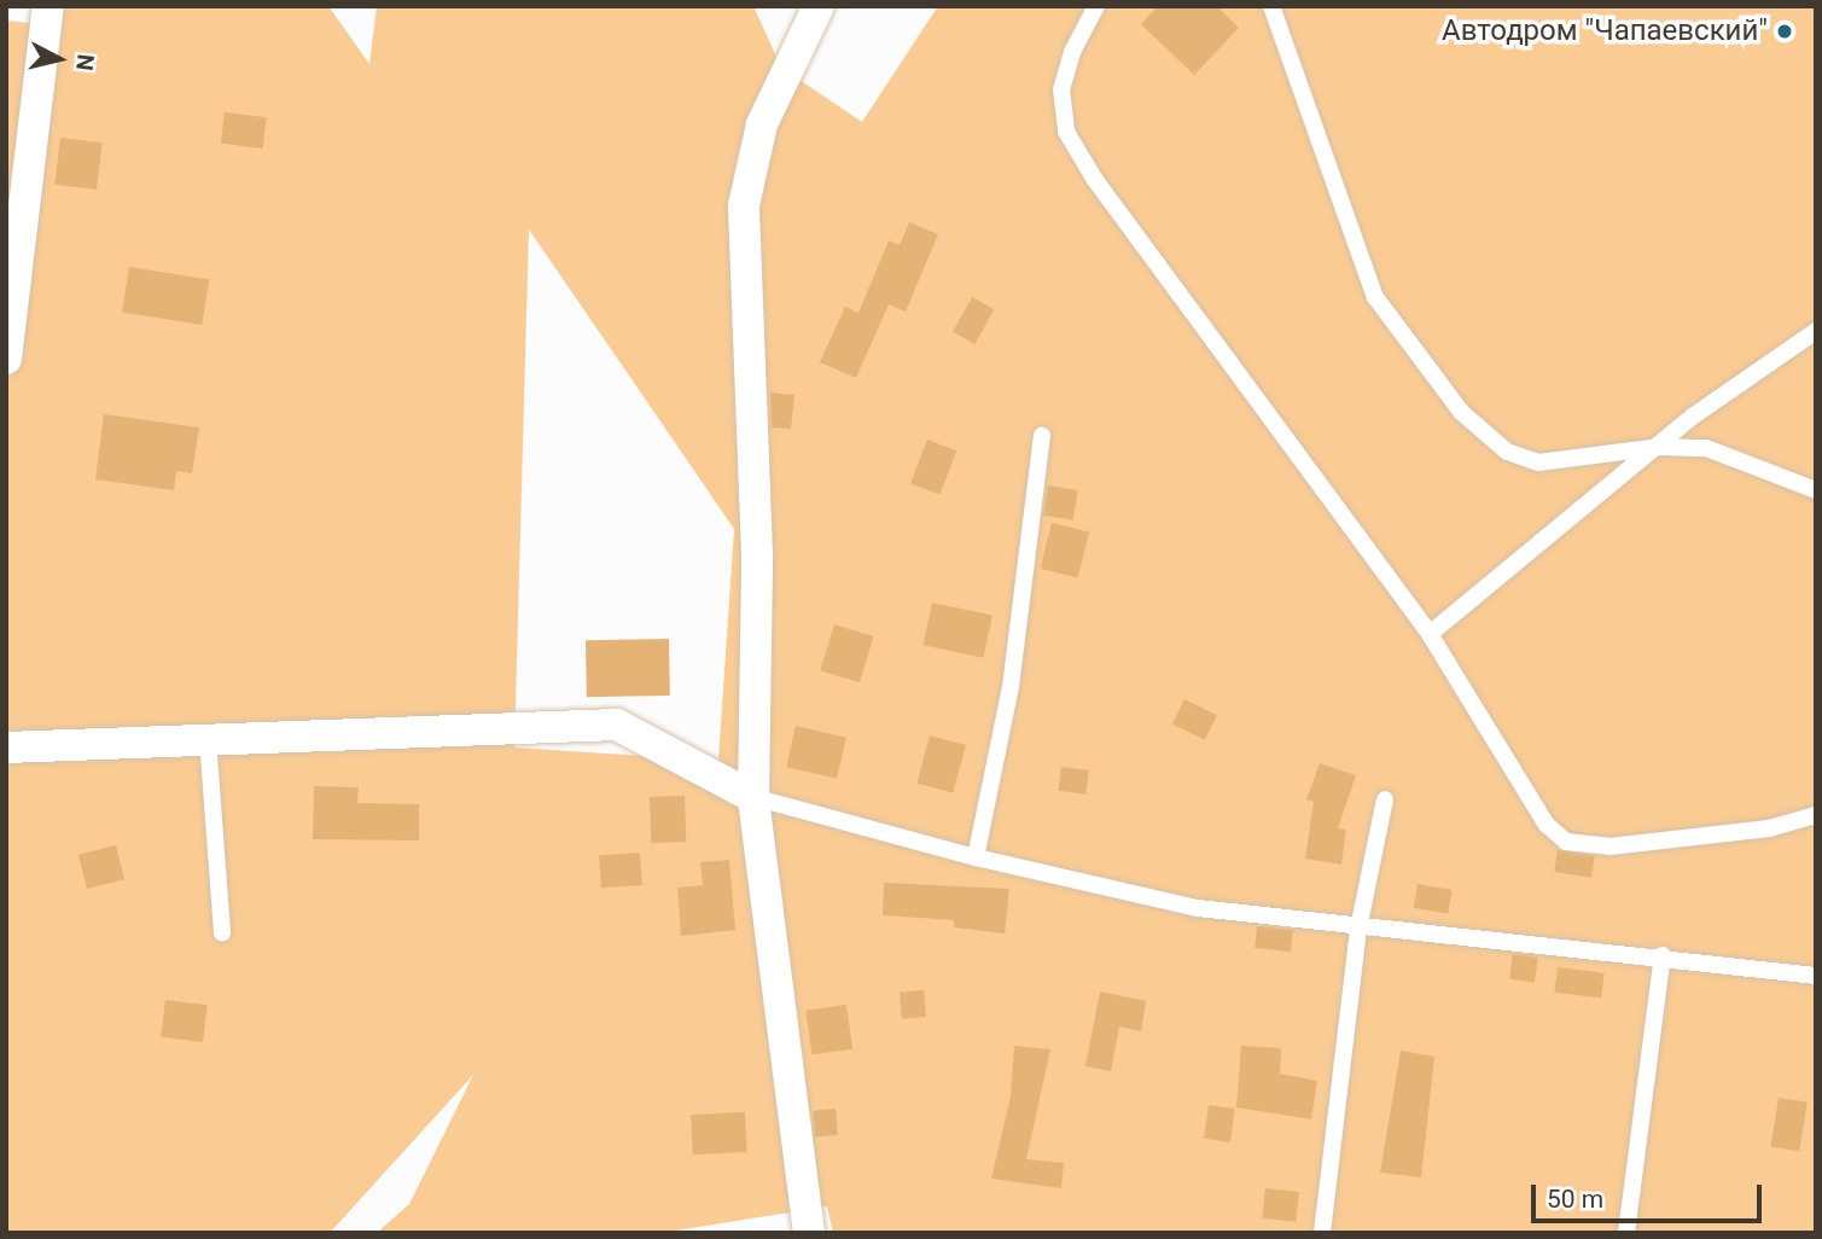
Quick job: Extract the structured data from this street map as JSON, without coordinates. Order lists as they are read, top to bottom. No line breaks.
{"places":["Автодром \"Чапаевский\""],"scale_bar":"50 m","north":"right"}
